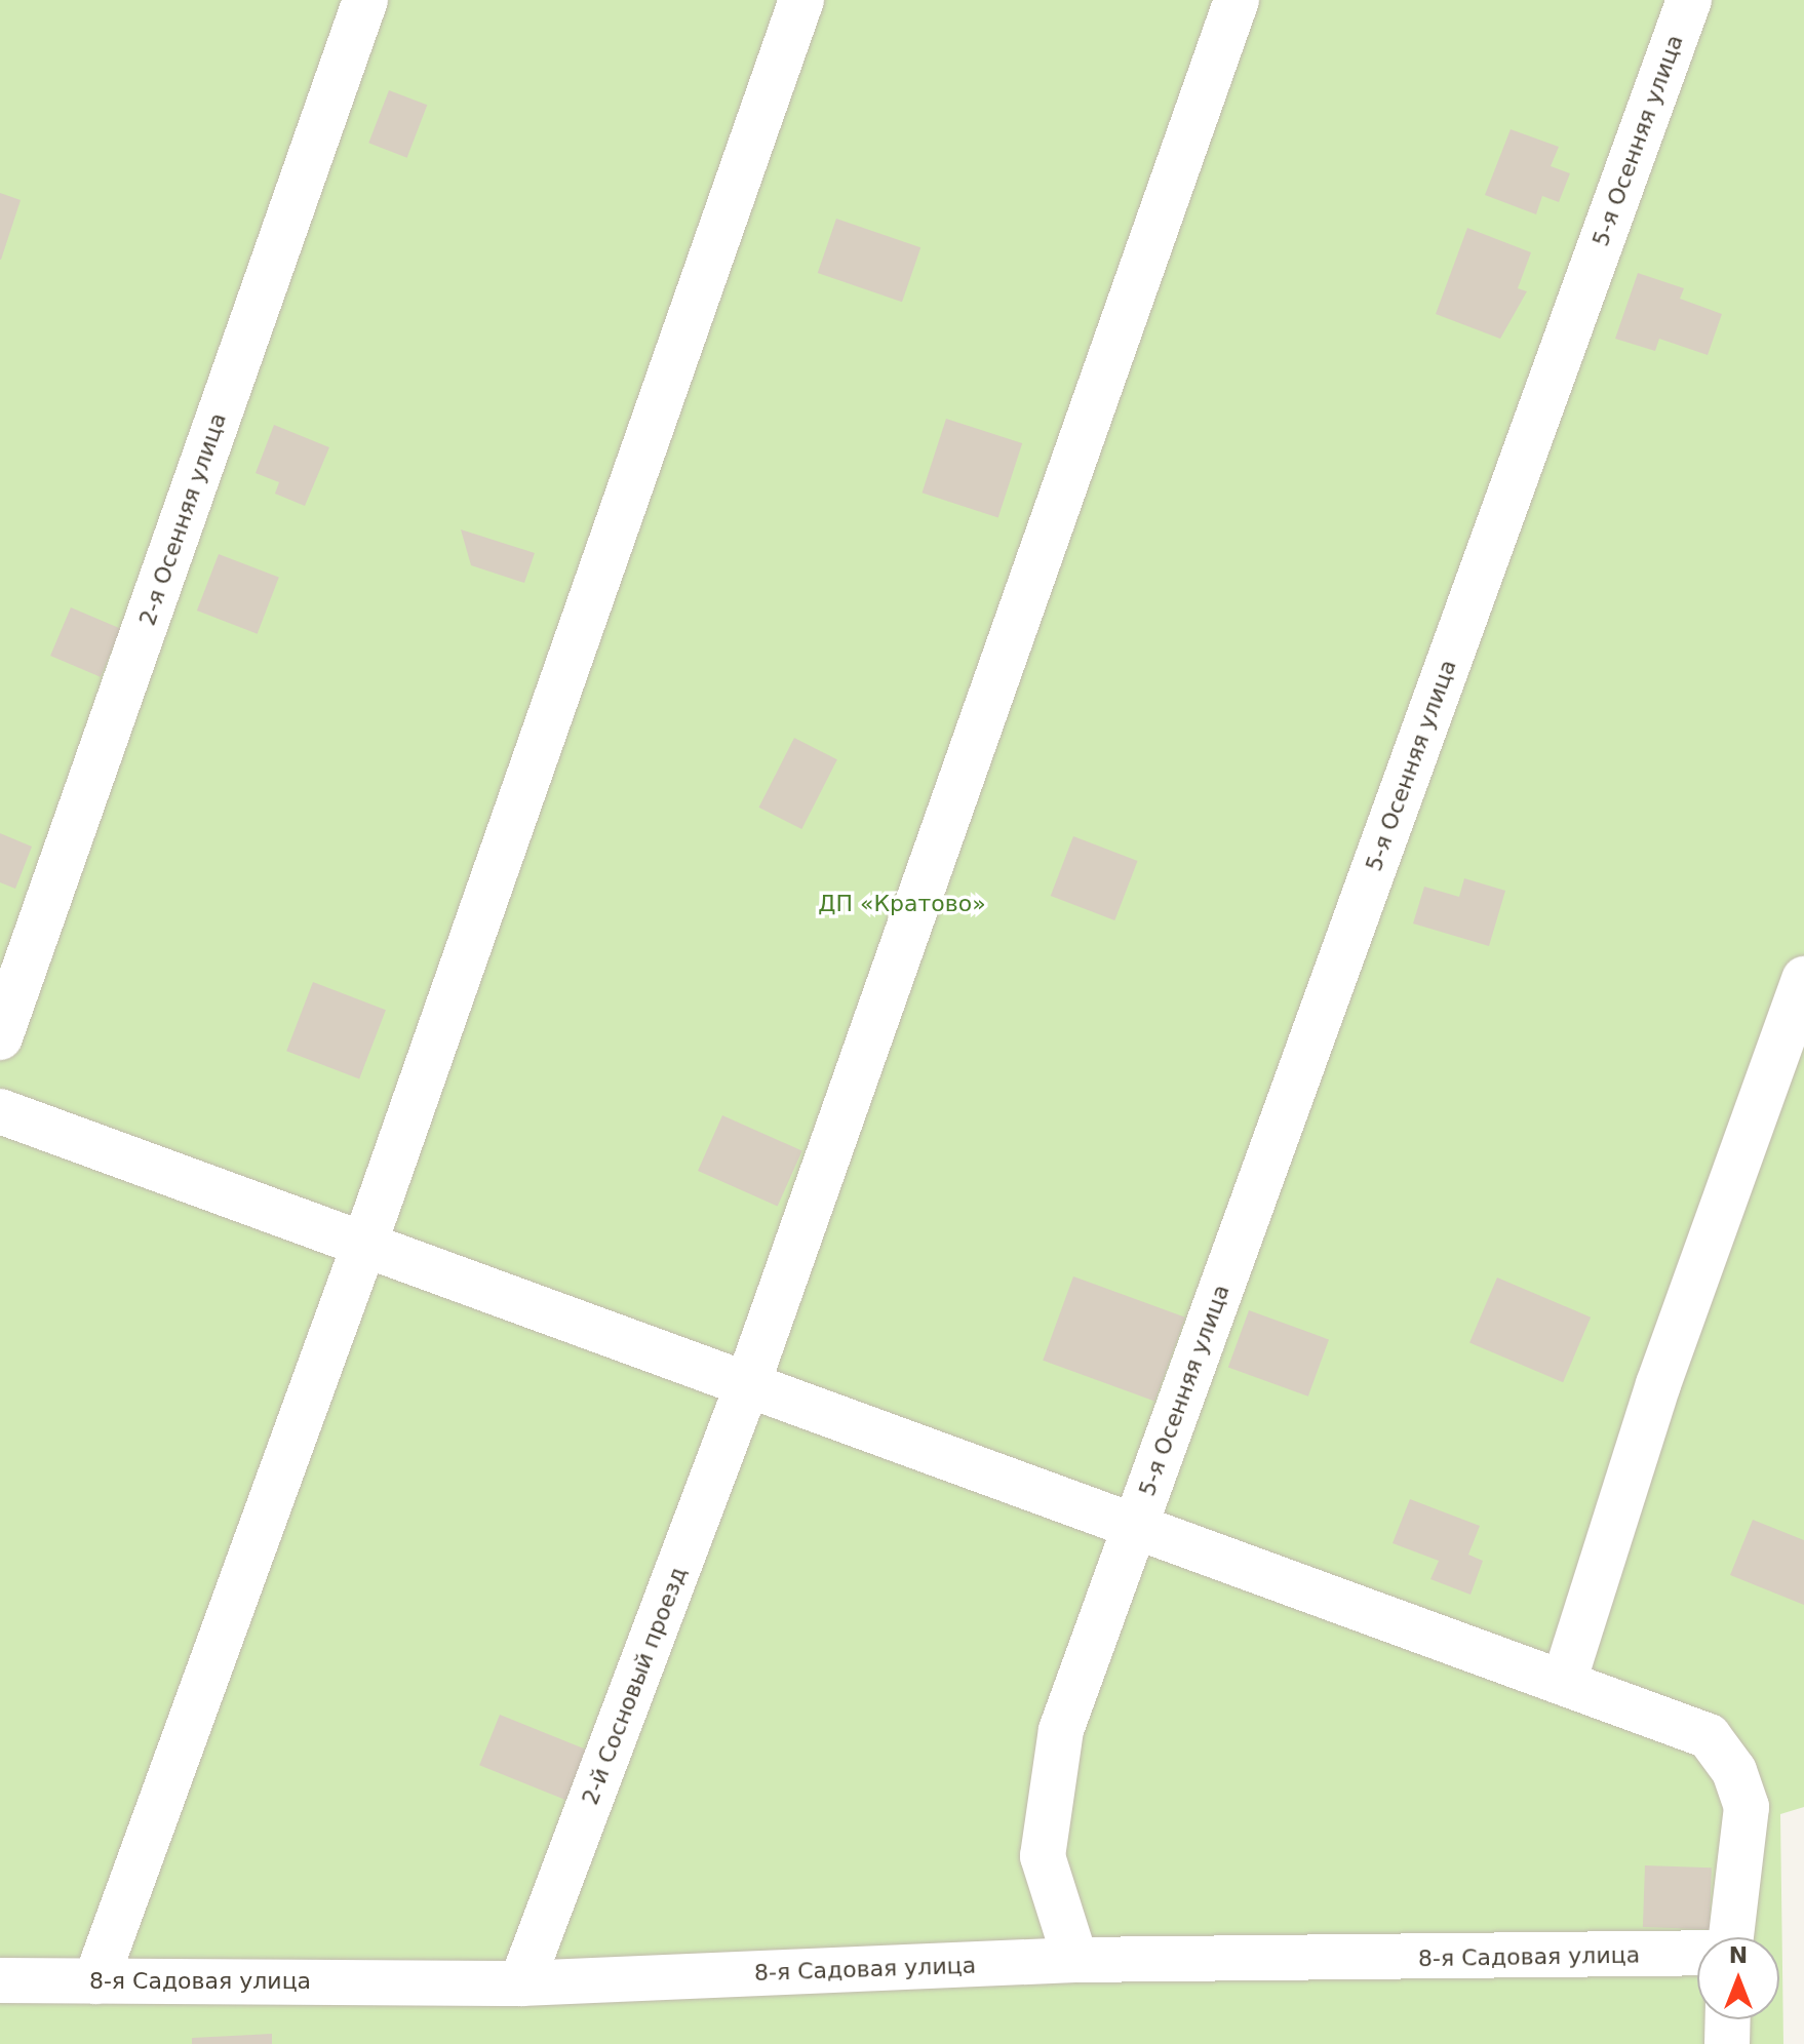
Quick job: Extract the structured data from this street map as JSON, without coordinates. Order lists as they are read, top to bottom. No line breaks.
{"streets":{"street":["5-я Осенняя улица","2-я Осенняя улица","2-й Сосновый проезд","8-я Садовая улица"]},"crossings":[["5-я Осенняя улица","8-я Садовая улица"],["2-й Сосновый проезд","8-я Садовая улица"]],"parks":["ДП «Кратово»"],"north":"top"}
